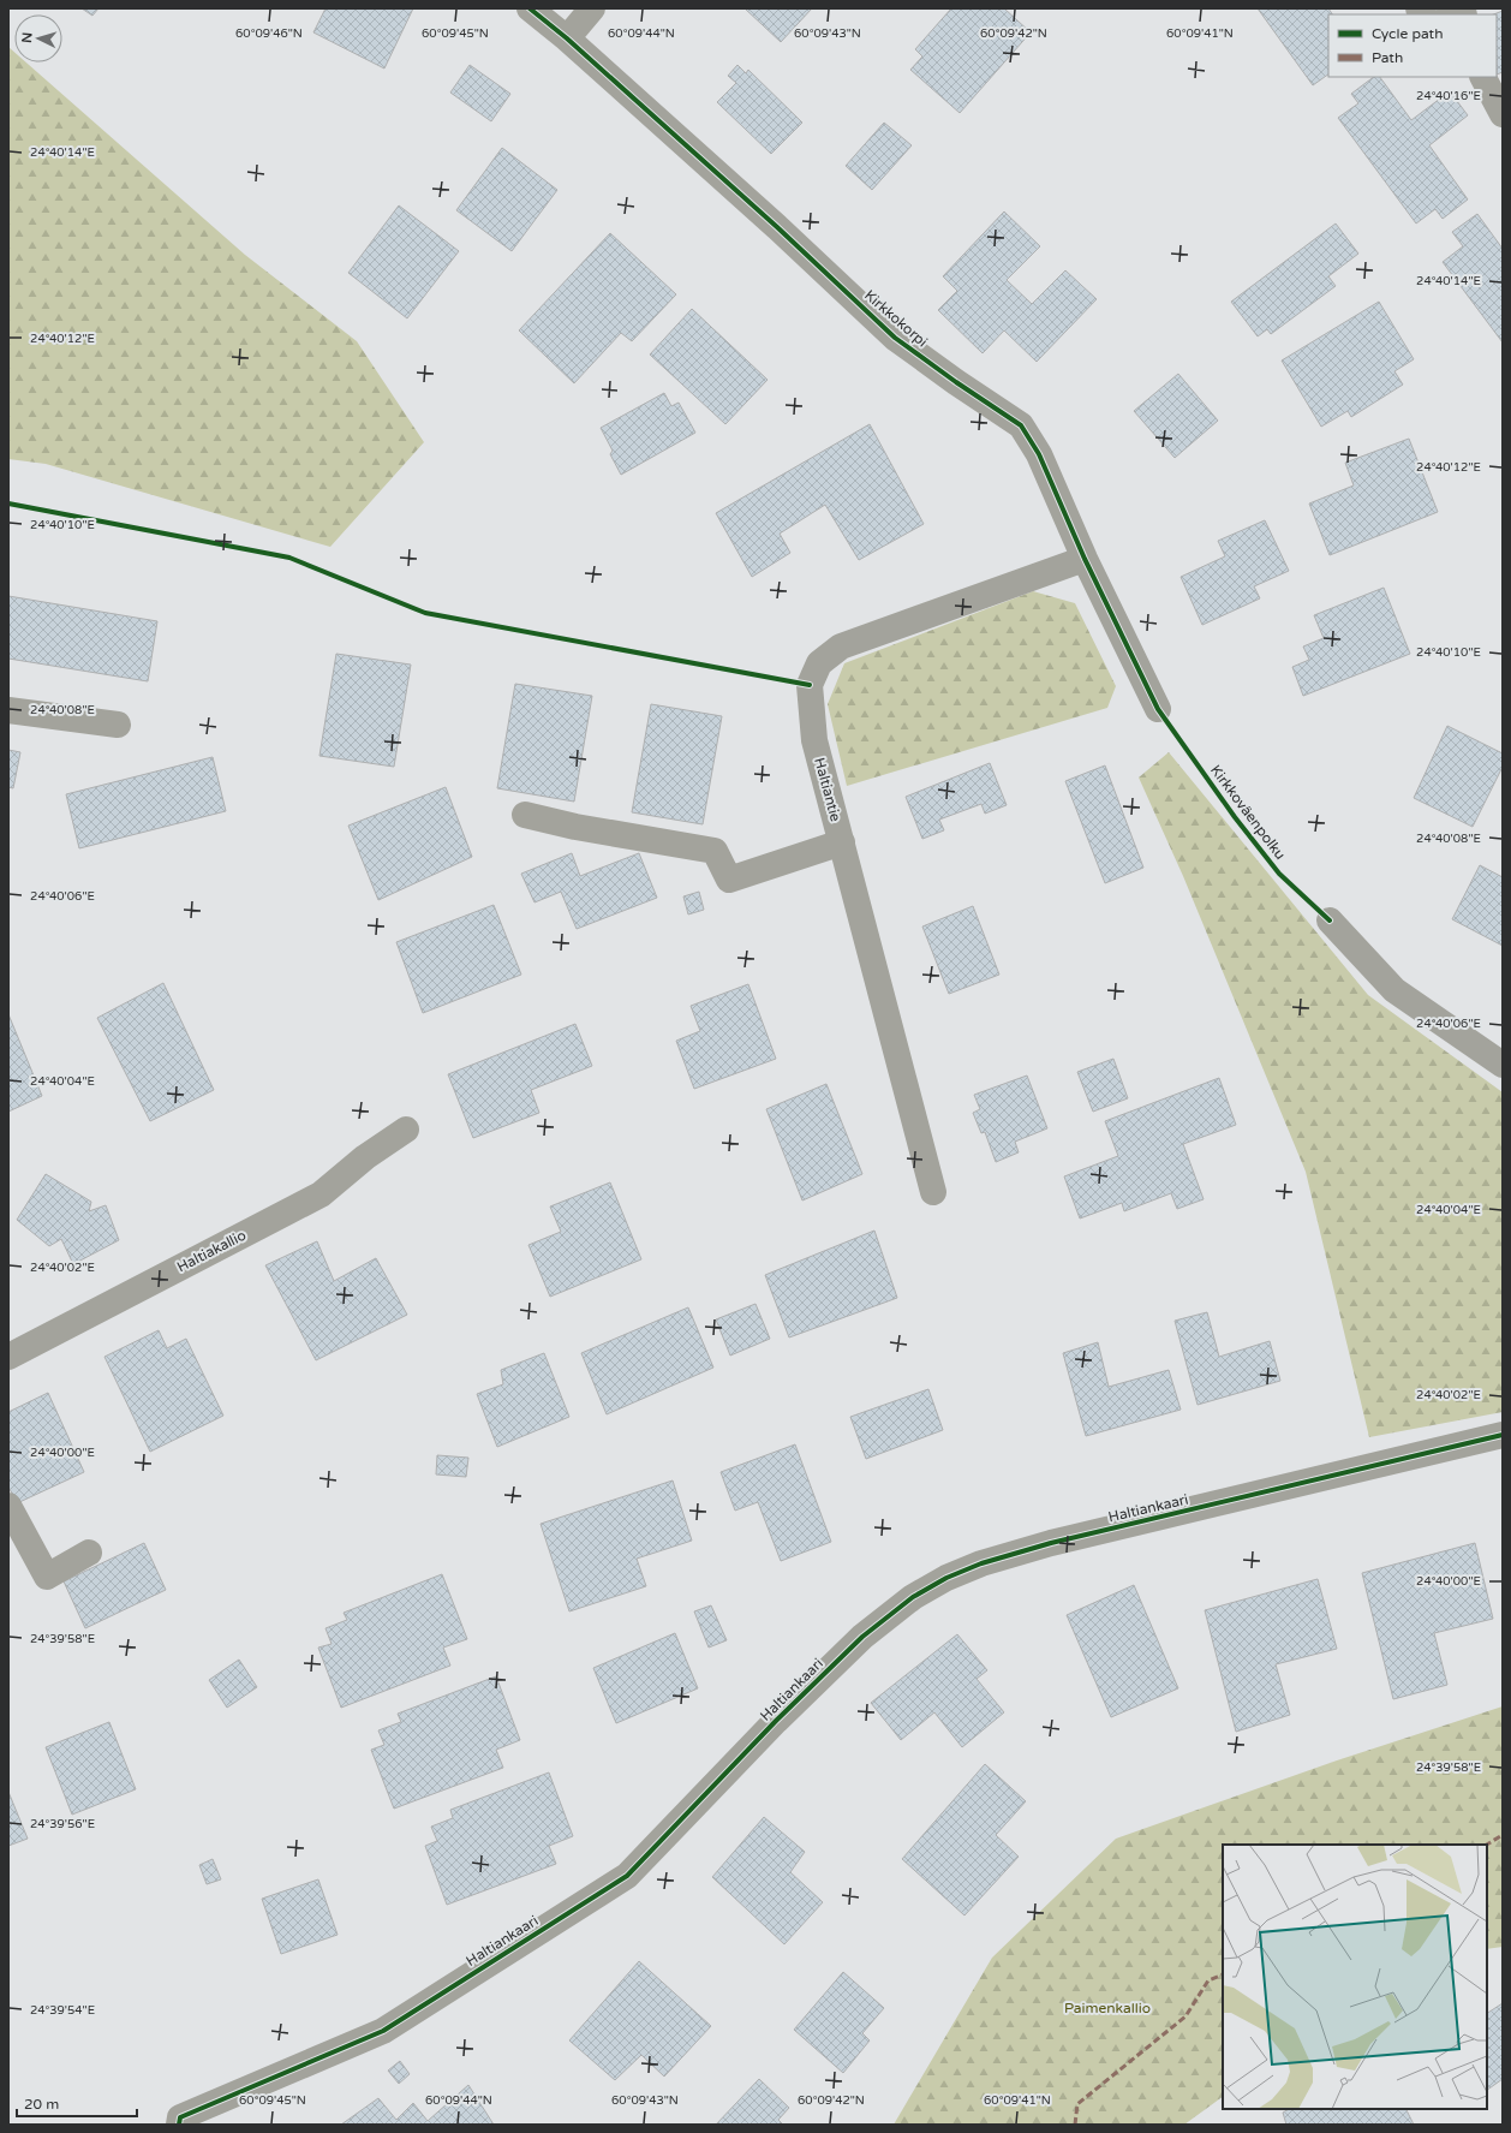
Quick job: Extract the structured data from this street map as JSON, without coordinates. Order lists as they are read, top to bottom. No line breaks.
{"streets":{"street":["Kirkkokorpi","Haltiantie","Haltiakallio","Haltiankaari"],"cycle path":["Kirkkoväenpolku"]},"crossings":[["Kirkkokorpi","Haltiantie"]],"parks":["Paimenkallio"],"legend":["Cycle path","Path"],"scale_bar":"20 m","north":"left","coordinates":["60°09'46\"N","60°09'45\"N","60°09'44\"N","60°09'43\"N","60°09'42\"N","60°09'41\"N","24°40'16\"E","24°40'14\"E","24°40'12\"E","24°40'10\"E","24°40'08\"E","24°40'06\"E","24°40'04\"E","24°40'02\"E","24°40'00\"E","24°39'58\"E","24°39'56\"E","24°39'54\"E"]}
